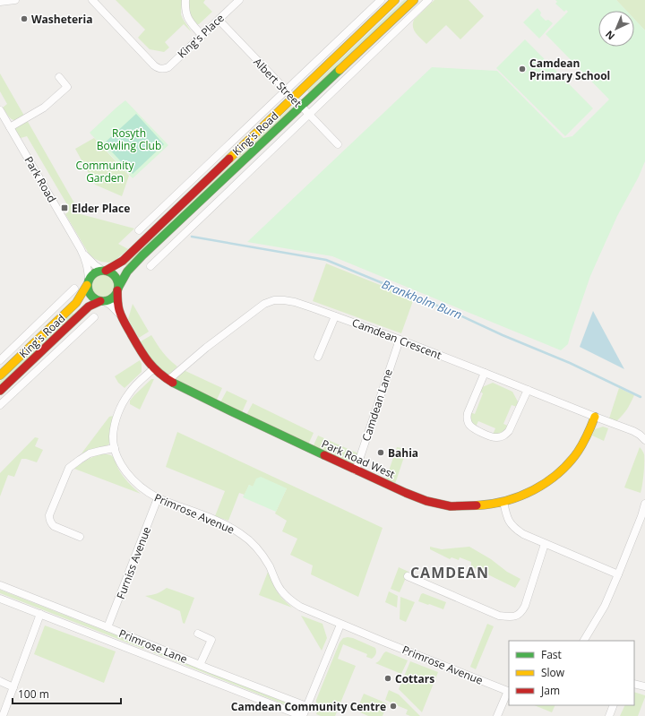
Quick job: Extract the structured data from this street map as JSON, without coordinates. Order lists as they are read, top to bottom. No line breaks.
{"streets":{"main road":["King's Road","Park Road West"],"street":["King's Place","Albert Street","Park Road","Camdean Crescent","Camdean Lane","Primrose Avenue","Furniss Avenue","Primrose Lane"]},"crossings":[["King's Place","Albert Street"],["Albert Street","King's Road"],["King's Road","Park Road"],["King's Road","Park Road West"],["Park Road","Park Road West"],["Camdean Crescent","Camdean Lane"],["Camdean Crescent","Park Road West"],["Camdean Lane","Park Road West"],["Park Road West","Primrose Avenue"],["Primrose Avenue","Furniss Avenue"],["Furniss Avenue","Primrose Lane"]],"districts":["CAMDEAN"],"water":["Brankholm Burn"],"parks":["Rosyth Bowling Club","Community Garden"],"places":{"other":["Washeteria","Camdean Primary School","Bahia","Cottars","Camdean Community Centre"],"transit":["Elder Place"]},"legend":["Fast","Slow","Jam"],"scale_bar":"100 m","north":"bottom left"}
